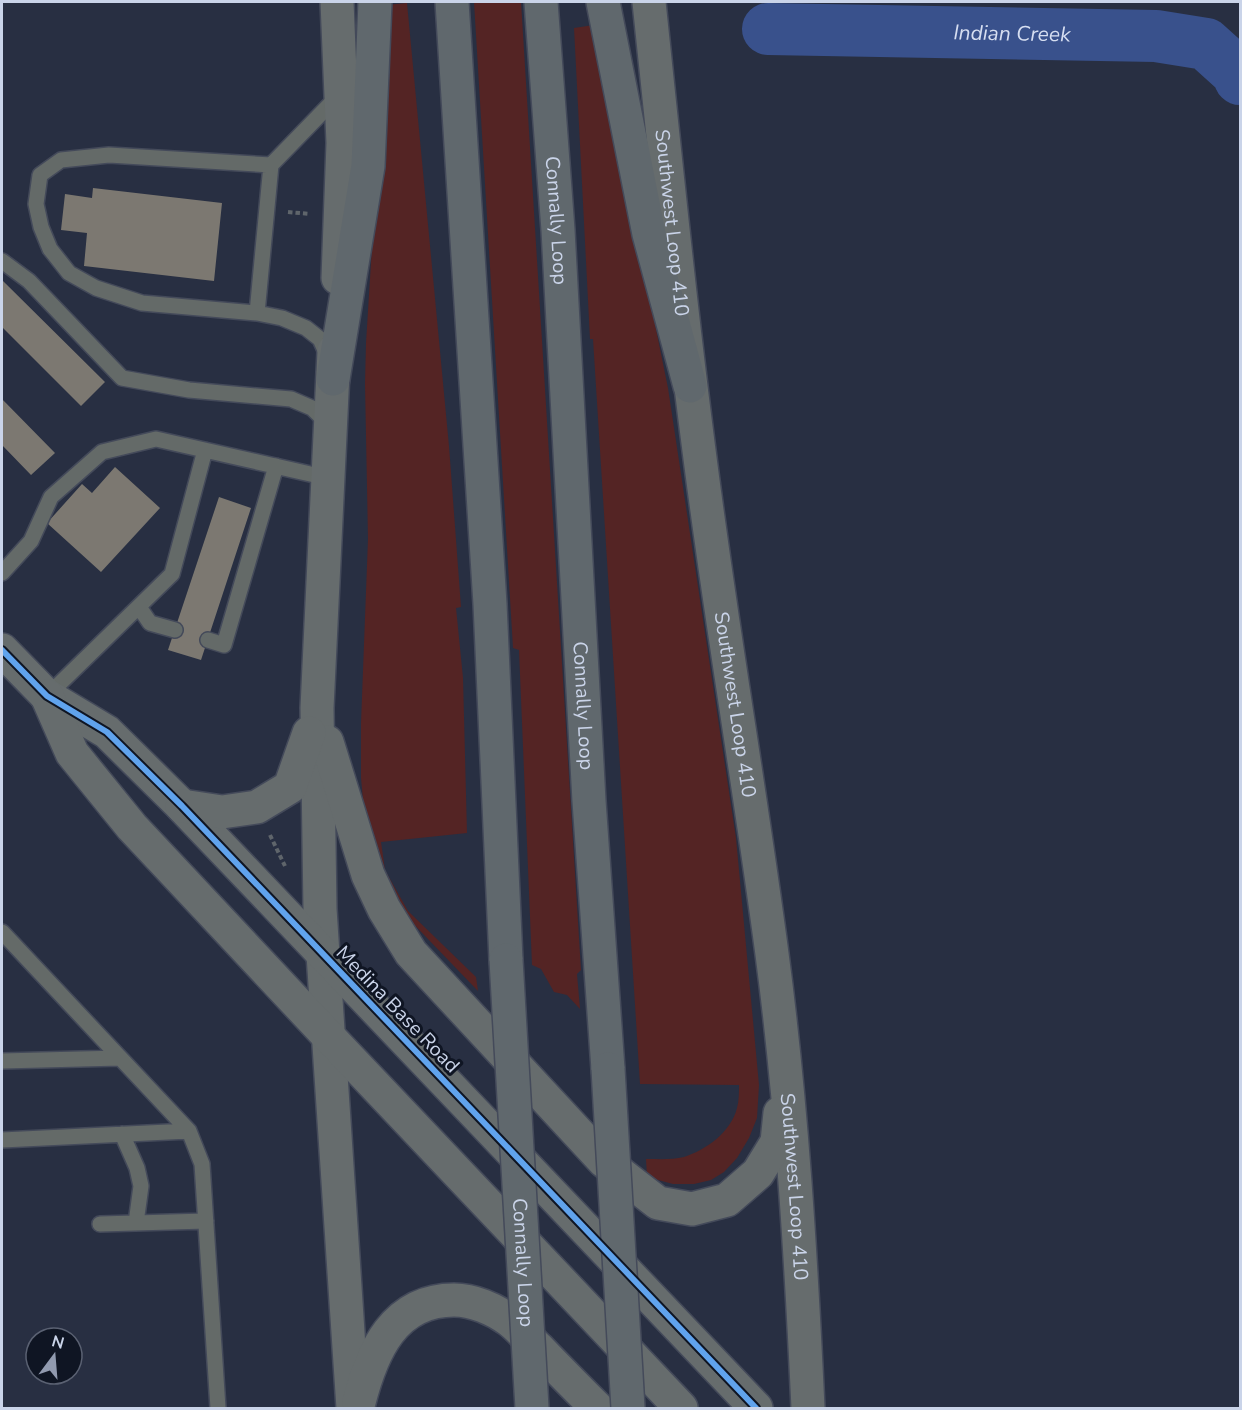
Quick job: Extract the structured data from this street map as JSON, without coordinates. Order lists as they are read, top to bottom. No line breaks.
{"streets":{"highway":["Connally Loop"],"main road":["Southwest Loop 410","Medina Base Road"]},"water":["Indian Creek"],"north":"top"}
